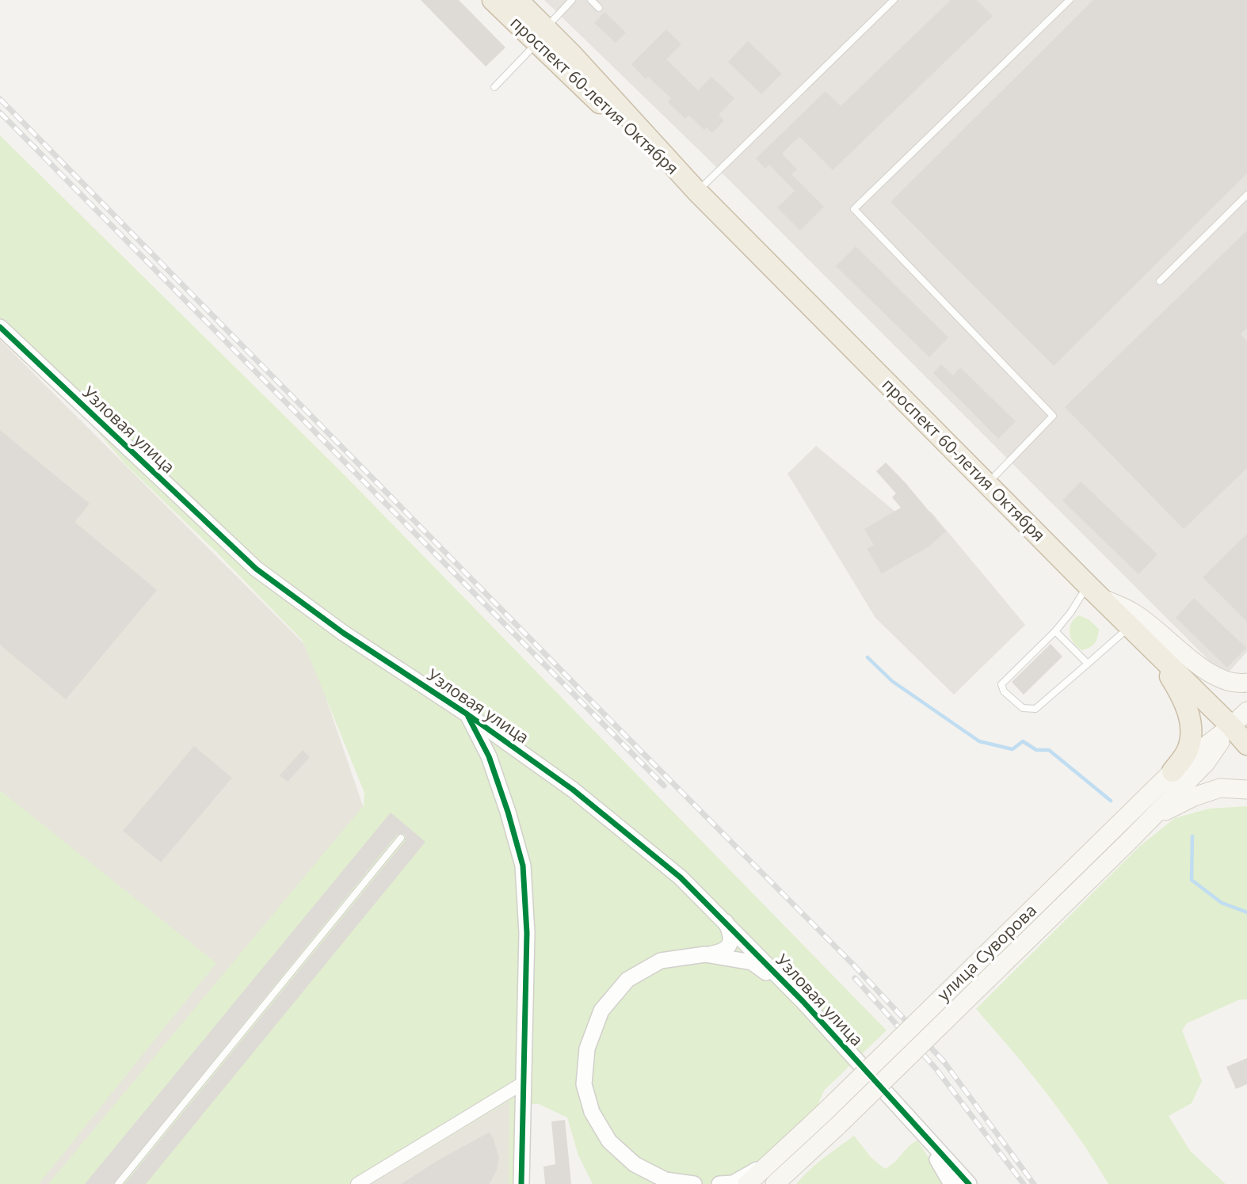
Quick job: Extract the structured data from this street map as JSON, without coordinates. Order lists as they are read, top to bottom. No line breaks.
{"streets":{"highway":["проспект 60-летия Октября"],"main road":["улица Суворова"],"street":["Узловая улица"]},"crossings":[["проспект 60-летия Октября","улица Суворова"]]}
